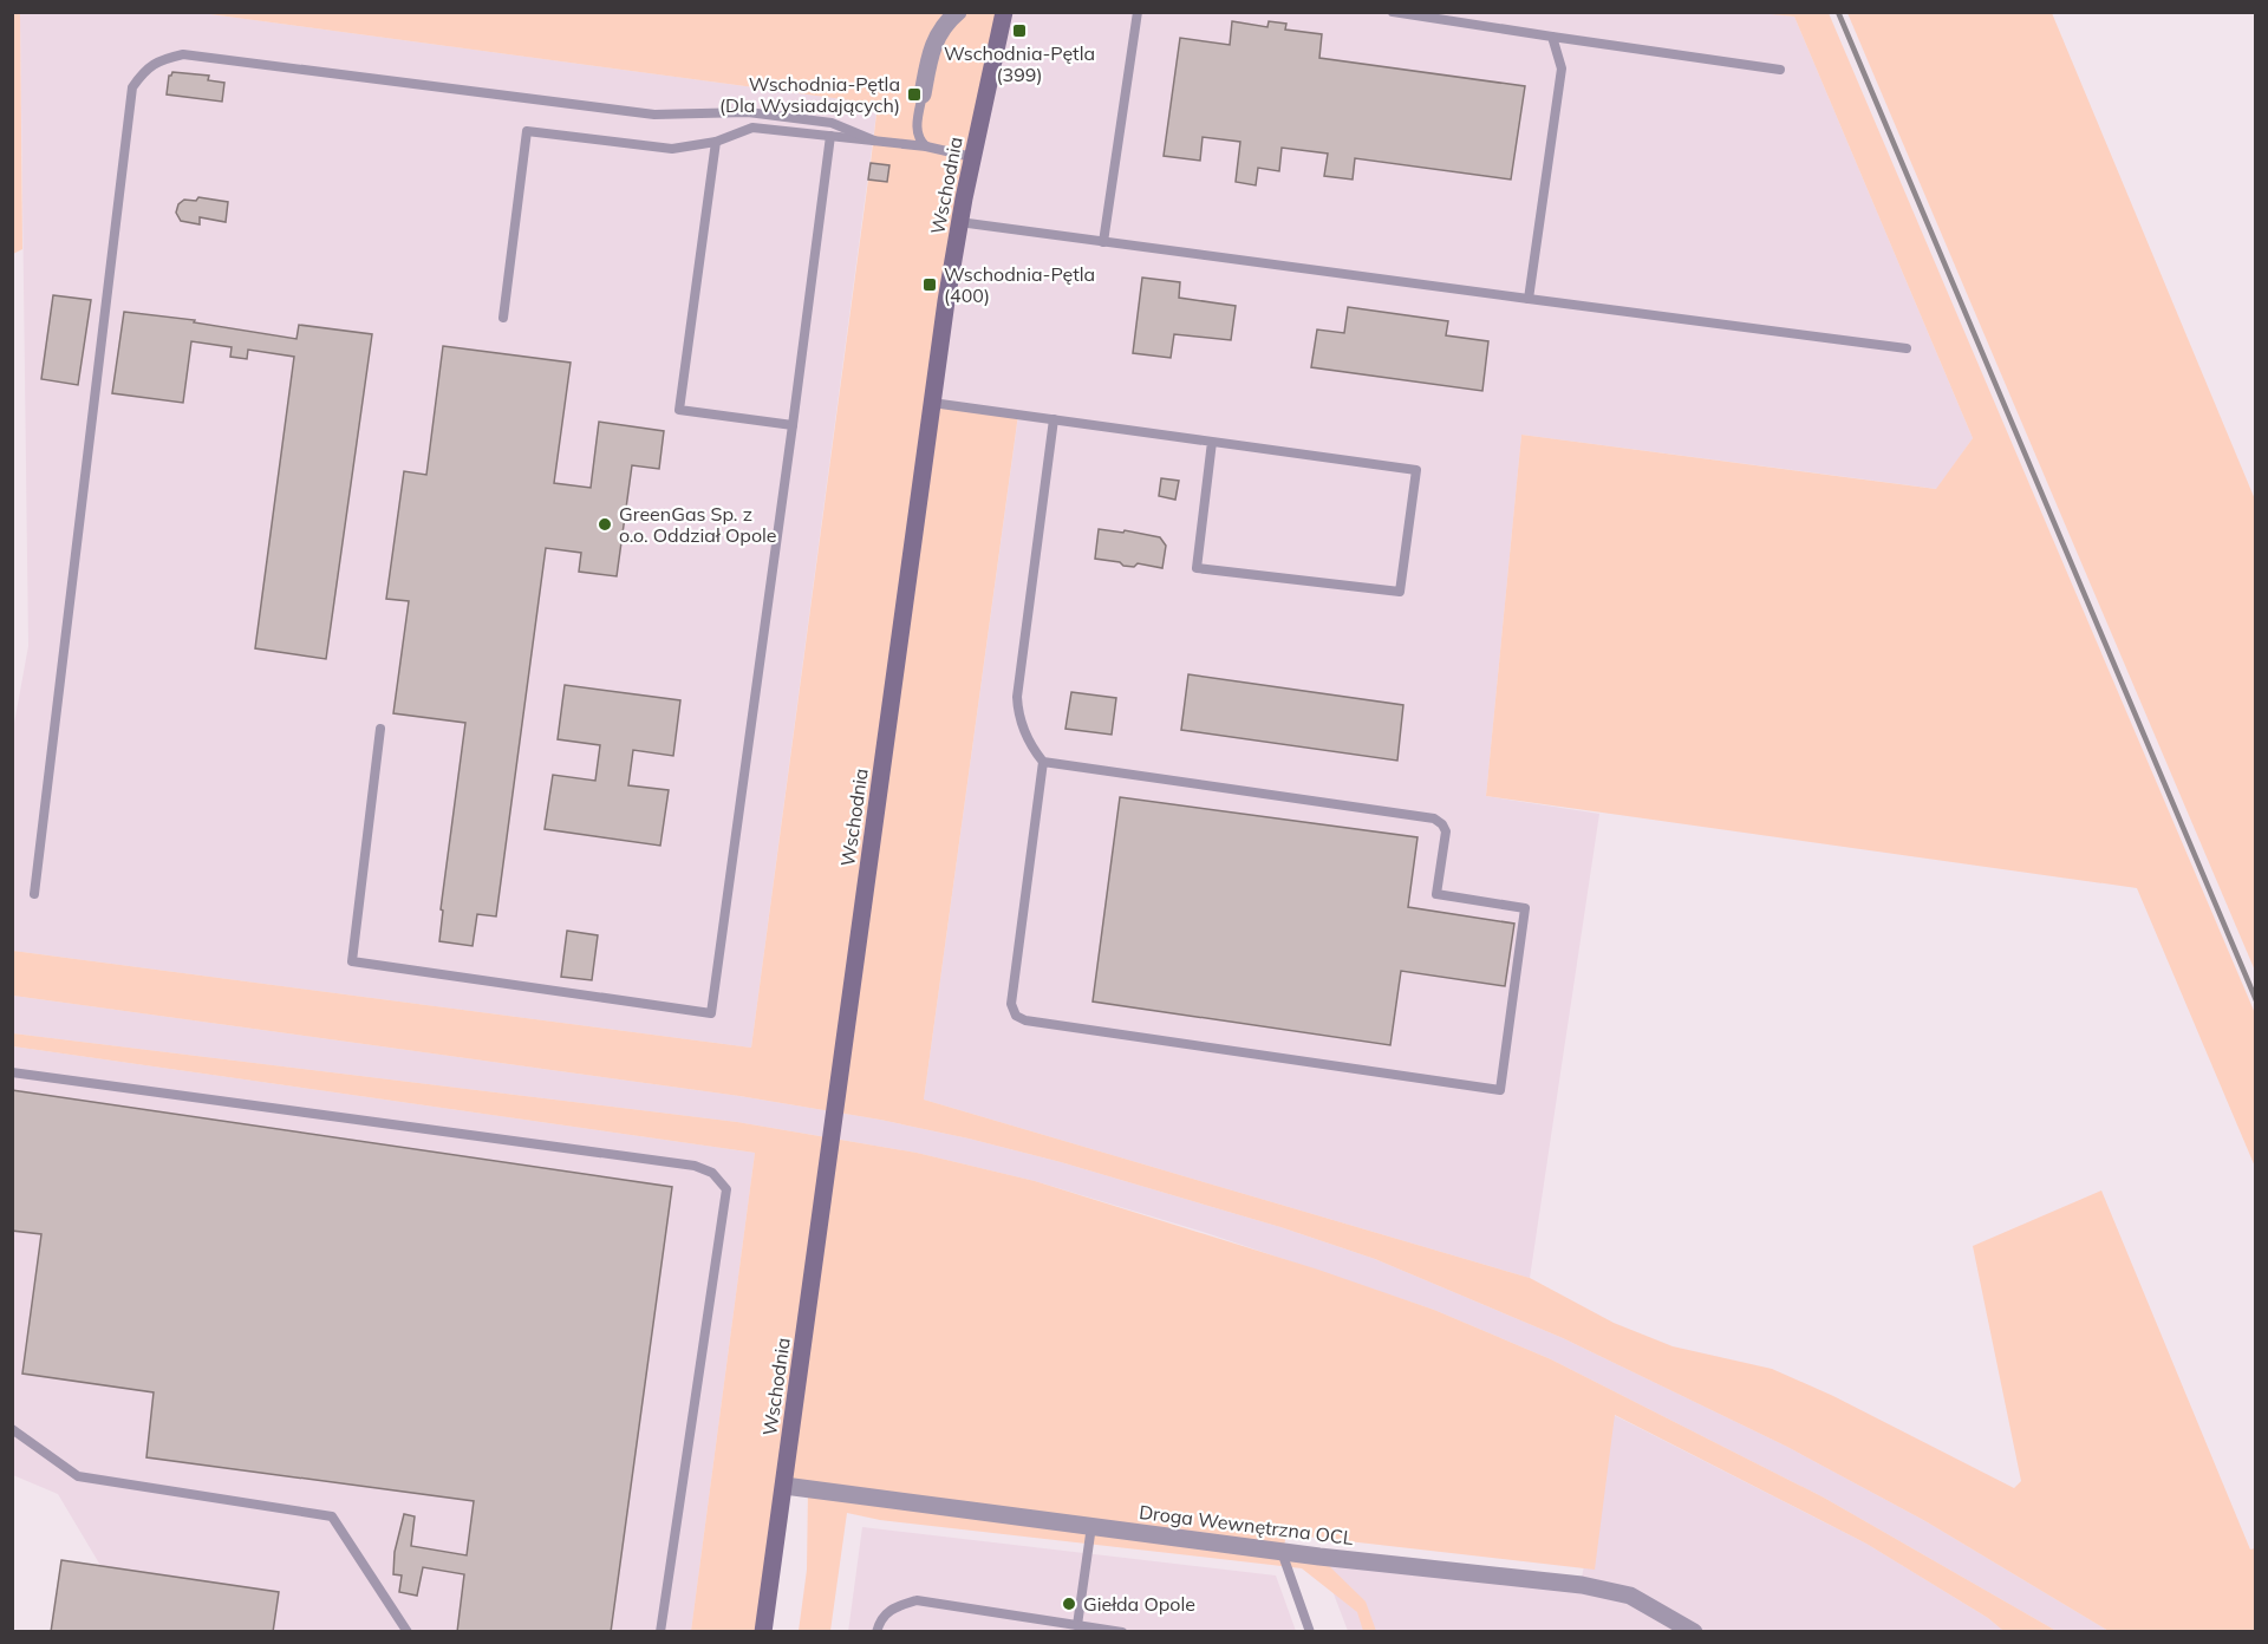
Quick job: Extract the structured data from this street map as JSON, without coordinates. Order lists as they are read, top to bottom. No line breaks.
{"streets":{"street":["Wschodnia","Droga Wewnętrzna OCL"]},"crossings":[["Wschodnia","Droga Wewnętrzna OCL"]],"places":{"transit":["Wschodnia-Pętla (399)","Wschodnia-Pętla (Dla Wysiadających)","Wschodnia-Pętla (400)"],"other":["GreenGas Sp. z o.o. Oddział Opole","Giełda Opole"]}}
